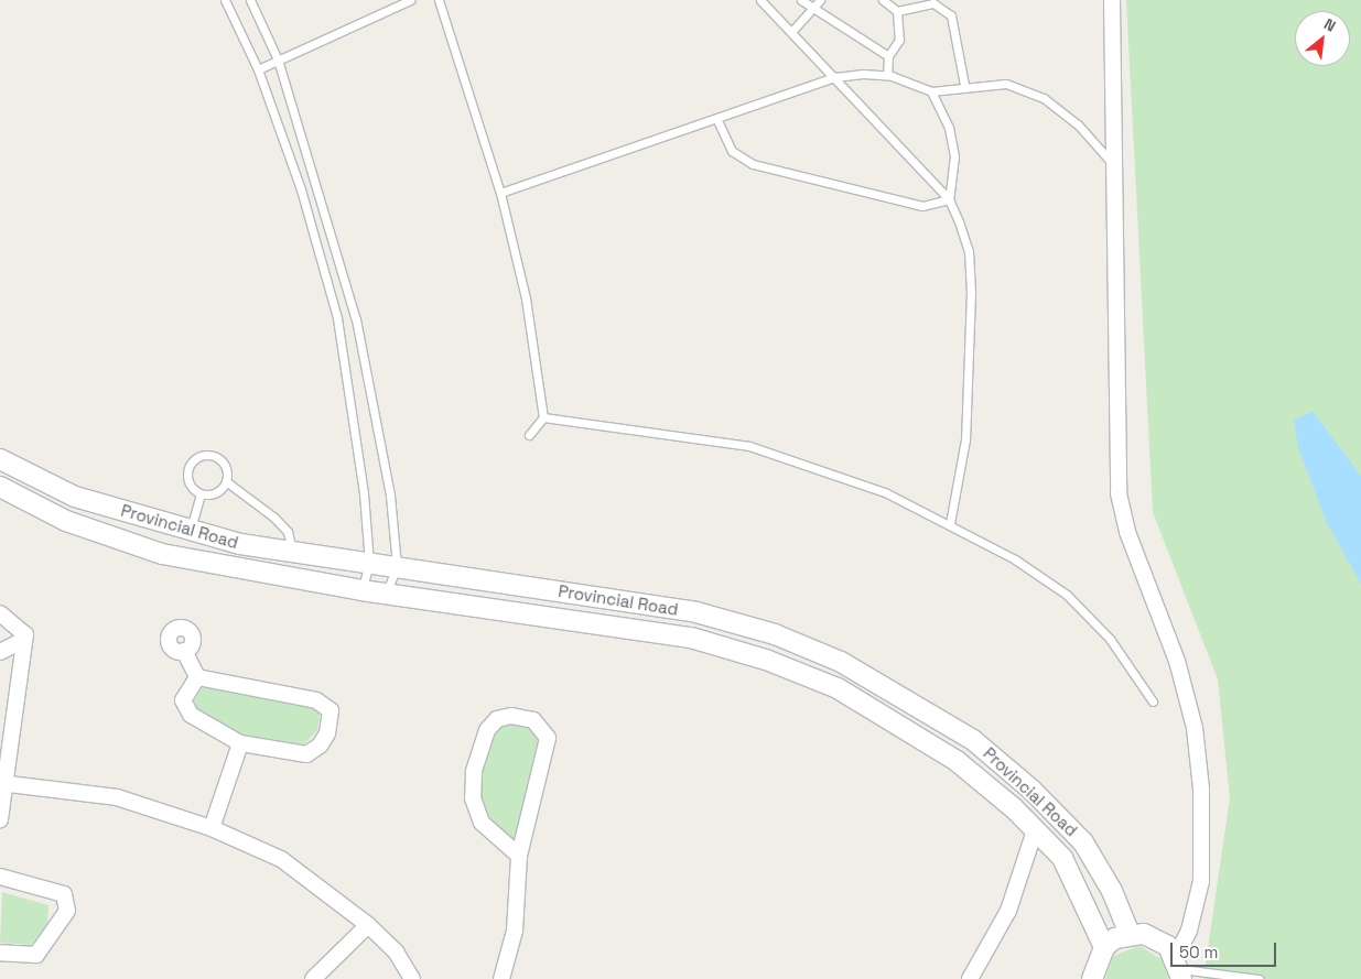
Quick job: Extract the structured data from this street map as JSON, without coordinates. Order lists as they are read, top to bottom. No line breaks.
{"streets":{"street":["Provincial Road"]},"scale_bar":"50 m","north":"top right"}
